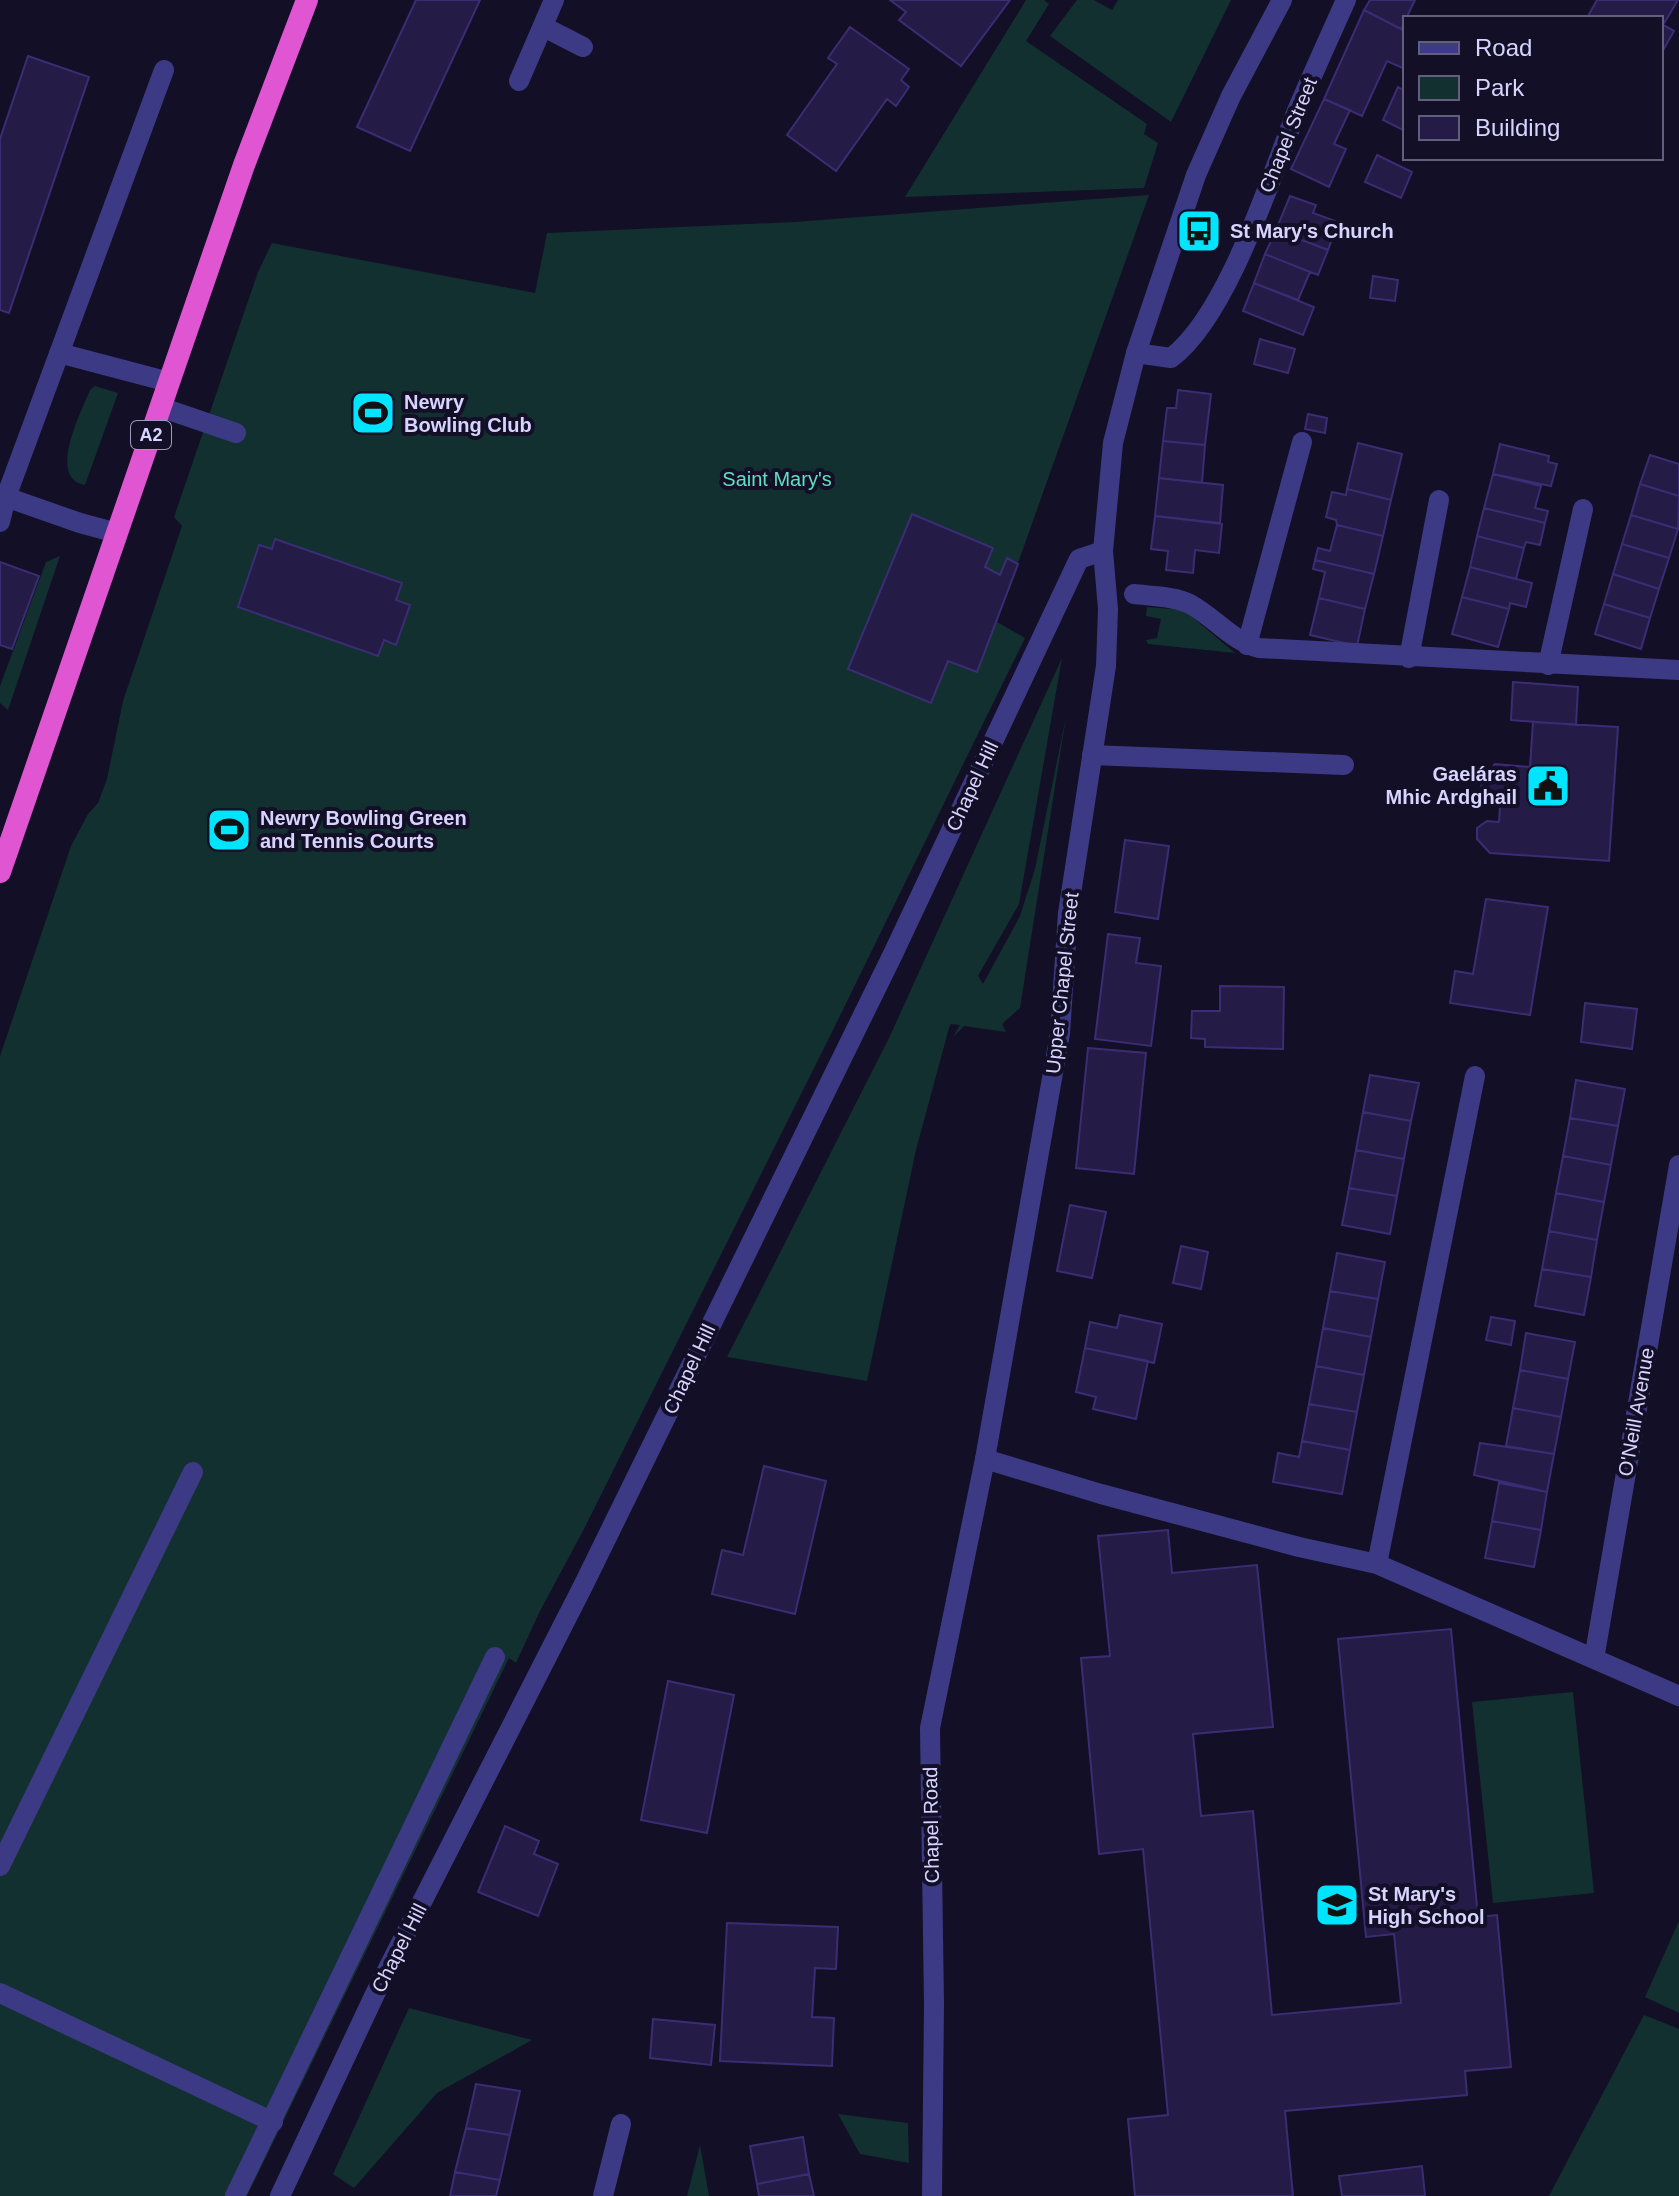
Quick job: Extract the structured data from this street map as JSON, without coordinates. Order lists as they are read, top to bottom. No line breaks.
{"streets":{"highway":["A2"],"street":["Chapel Street","Chapel Hill","Upper Chapel Street","O'Neill Avenue","Chapel Road"]},"crossings":[["Chapel Hill","Upper Chapel Street"],["Upper Chapel Street","Chapel Road"]],"parks":["Saint Mary's"],"places":{"bus stop":["St Mary's Church"],"sports":["Newry Bowling Club","Newry Bowling Green and Tennis Courts"],"public building":["Gaeláras Mhic Ardghail"],"school or university":["St Mary's High School"]},"legend":["Road","Park","Building"]}
